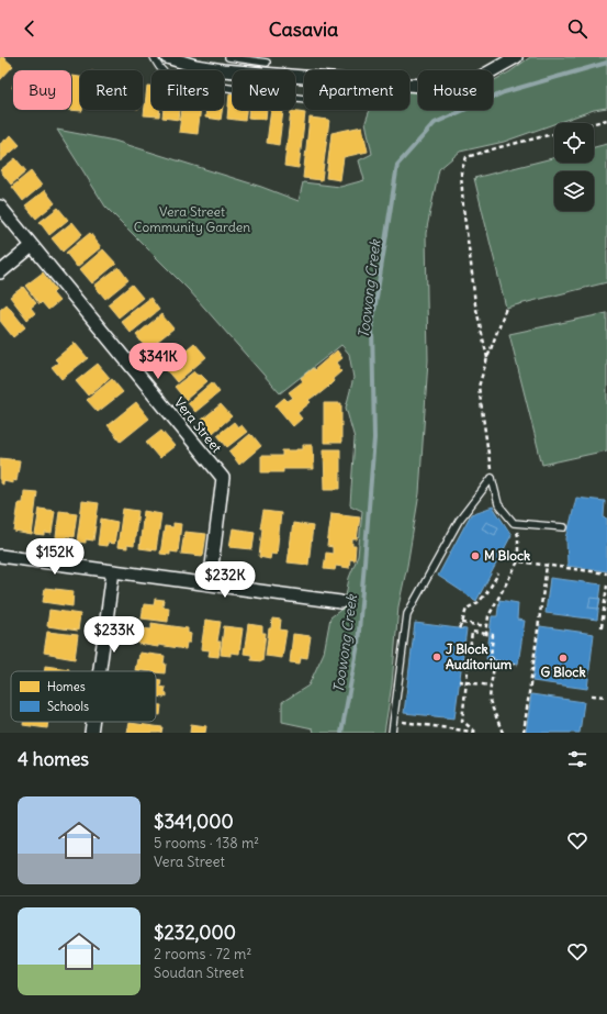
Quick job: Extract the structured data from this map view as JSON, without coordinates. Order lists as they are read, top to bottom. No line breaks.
{"streets":{"street":["Vera Street"]},"water":["Toowong Creek"],"parks":["Vera Street Community Garden"],"places":["M Block","J Block Auditorium","G Block"],"legend":["Homes","Schools"],"page":{"header":"Casavia","chip":["Buy","Rent","Filters","New","Apartment","House"],"price":["$341K","$152K","$232K","$233K"],"heading":"4 homes","list":[{"name":"$341,000","note":"5 rooms · 138 m² · Vera Street"},{"name":"$232,000","note":"2 rooms · 72 m² · Soudan Street"}]}}
